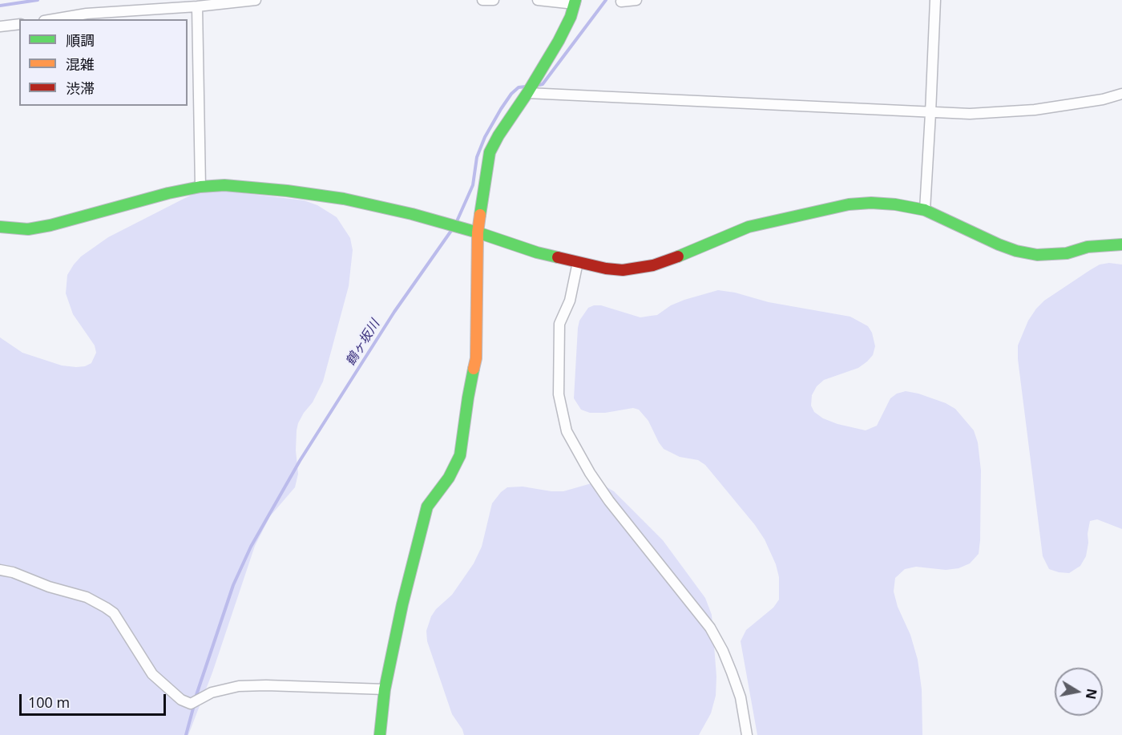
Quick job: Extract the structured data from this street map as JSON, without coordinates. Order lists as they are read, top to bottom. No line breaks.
{"water":["鶴ヶ坂川"],"legend":["順調","混雑","渋滞"],"scale_bar":"100 m","north":"right"}
